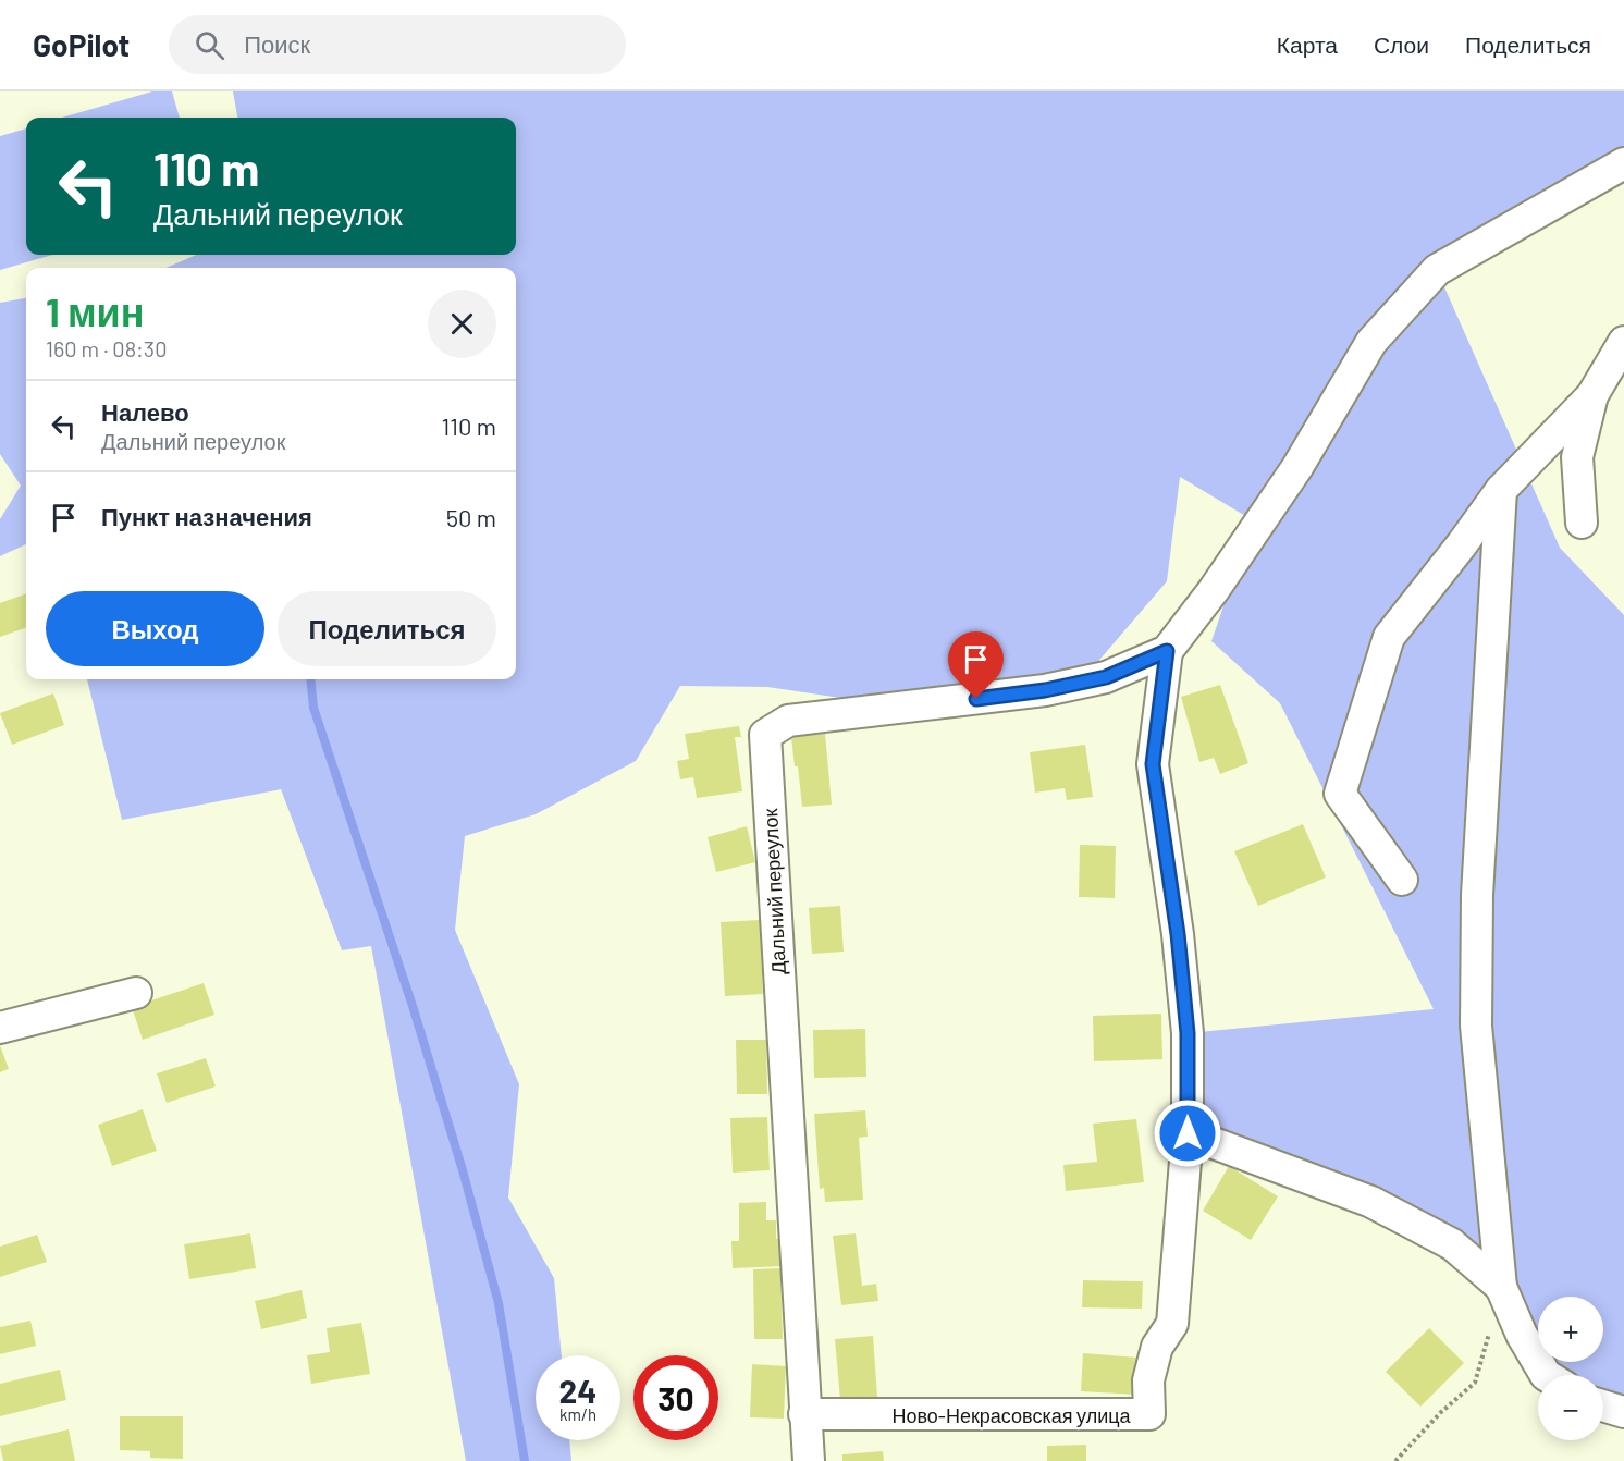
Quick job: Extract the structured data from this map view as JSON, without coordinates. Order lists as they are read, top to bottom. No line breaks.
{"streets":{"street":["Дальний переулок","Ново-Некрасовская улица"]},"crossings":[["Дальний переулок","Ново-Некрасовская улица"]],"page":{"header":"GoPilot","search":"Поиск","nav":["Карта","Слои","Поделиться"],"turn":["110 m","Дальний переулок"],"heading":["1 мин","160 m · 08:30"],"list":[{"name":"Налево","note":"Дальний переулок","value":"110 m"},{"name":"Пункт назначения","value":"50 m"}],"buttons":["Выход","Поделиться"],"map_buttons":["+","−"],"speed":"24 km/h","limit":"30"}}
